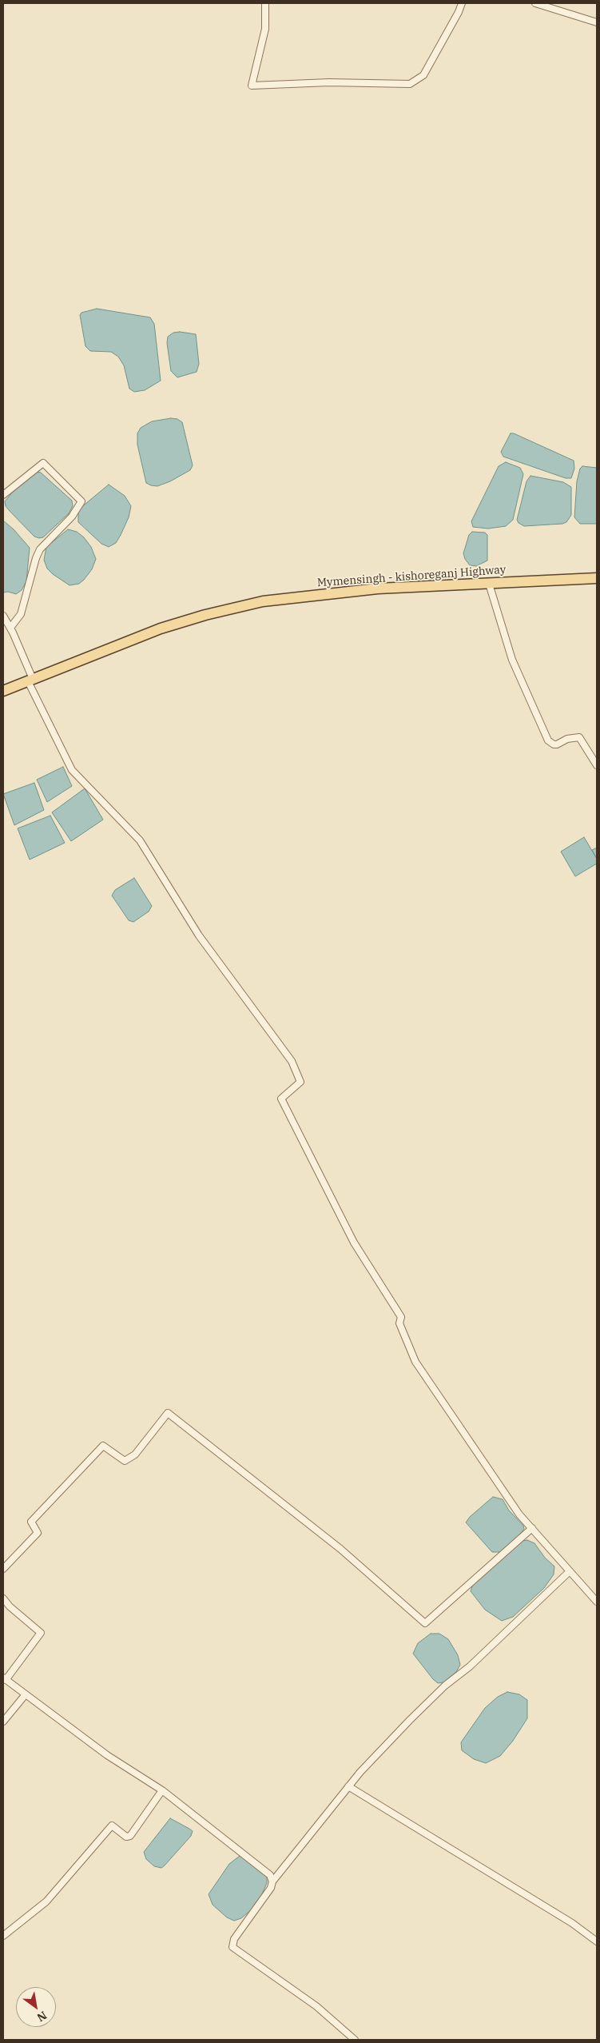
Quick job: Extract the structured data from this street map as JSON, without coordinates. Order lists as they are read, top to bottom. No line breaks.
{"streets":{"main road":["Mymensingh - kishoreganj Highway"]},"north":"bottom right"}
